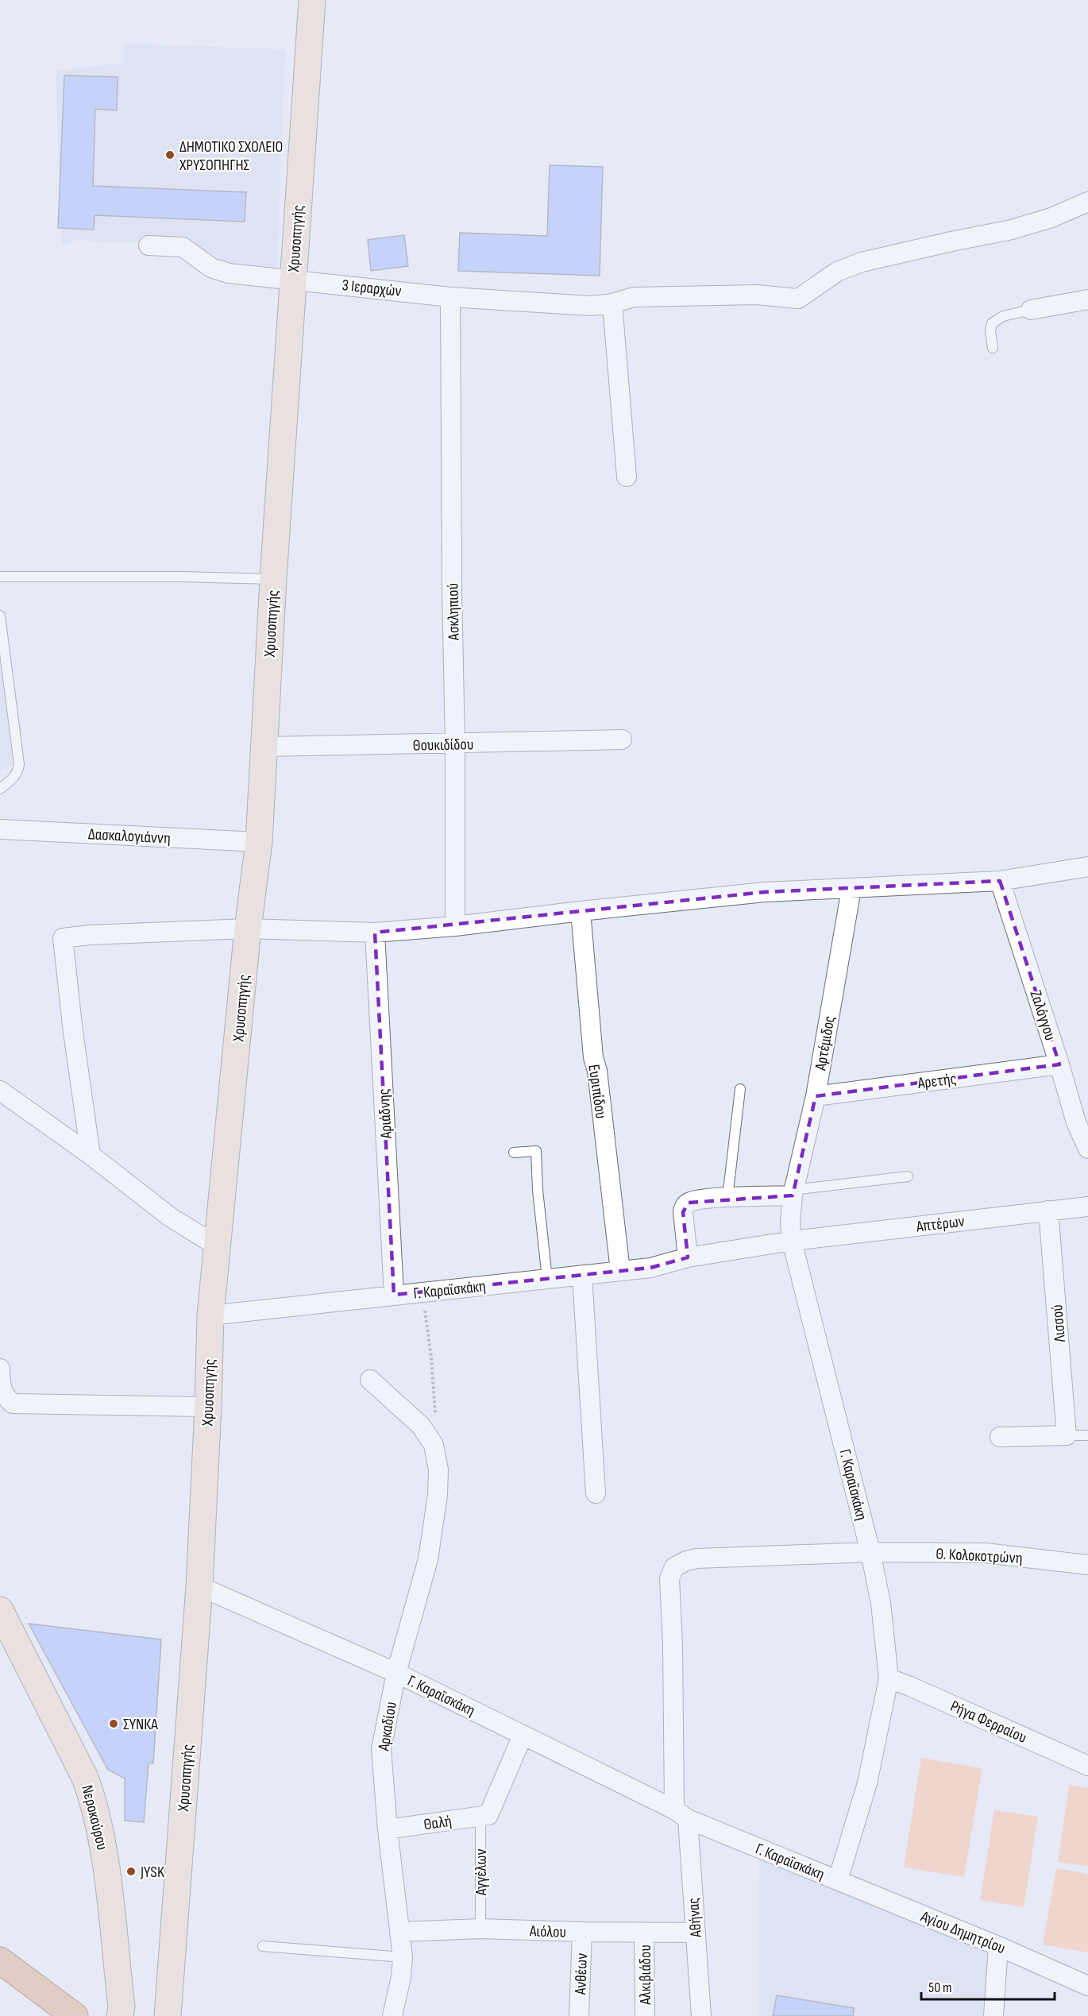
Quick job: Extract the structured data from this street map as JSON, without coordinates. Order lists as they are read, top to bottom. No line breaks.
{"streets":{"street":["Χρυσοπηγής","3 Ιεραρχών","Ασκληπιού","Θουκιδίδου","Δασκαλογιάννη","Ζαλόγγου","Αρτέμιδος","Αρετής","Ευριπίδου","Αριάδνης","Απτέρων","Γ. Καραϊσκάκη","Λισσού","Θ. Κολοκοτρώνη","Ρήγα Φερραίου","Αρκαδίου","Νεροκούρου","Θαλή","Αγγέλων","Αθήνας","Αιόλου","Αγίου Δημητρίου","Ανθέων","Αλκιβιάδου"]},"crossings":[["Χρυσοπηγής","3 Ιεραρχών"],["Χρυσοπηγής","Θουκιδίδου"],["Χρυσοπηγής","Δασκαλογιάννη"],["Χρυσοπηγής","Γ. Καραϊσκάκη"],["3 Ιεραρχών","Ασκληπιού"],["Ασκληπιού","Θουκιδίδου"],["Ζαλόγγου","Αρετής"],["Αρτέμιδος","Αρετής"],["Αρτέμιδος","Γ. Καραϊσκάκη"],["Ευριπίδου","Γ. Καραϊσκάκη"],["Αριάδνης","Γ. Καραϊσκάκη"],["Απτέρων","Γ. Καραϊσκάκη"],["Απτέρων","Λισσού"],["Γ. Καραϊσκάκη","Θ. Κολοκοτρώνη"],["Γ. Καραϊσκάκη","Ρήγα Φερραίου"],["Γ. Καραϊσκάκη","Αρκαδίου"],["Γ. Καραϊσκάκη","Αγγέλων"],["Γ. Καραϊσκάκη","Αθήνας"],["Γ. Καραϊσκάκη","Αγίου Δημητρίου"],["Θ. Κολοκοτρώνη","Αθήνας"],["Αρκαδίου","Θαλή"],["Αρκαδίου","Αιόλου"],["Θαλή","Αγγέλων"],["Αγγέλων","Αιόλου"],["Αθήνας","Αιόλου"],["Αιόλου","Ανθέων"],["Αιόλου","Αλκιβιάδου"]],"places":["ΔΗΜΟΤΙΚΟ ΣΧΟΛΕΙΟ ΧΡΥΣΟΠΗΓΗΣ","ΣΥΝΚΑ","JYSK"],"scale_bar":"50 m"}
